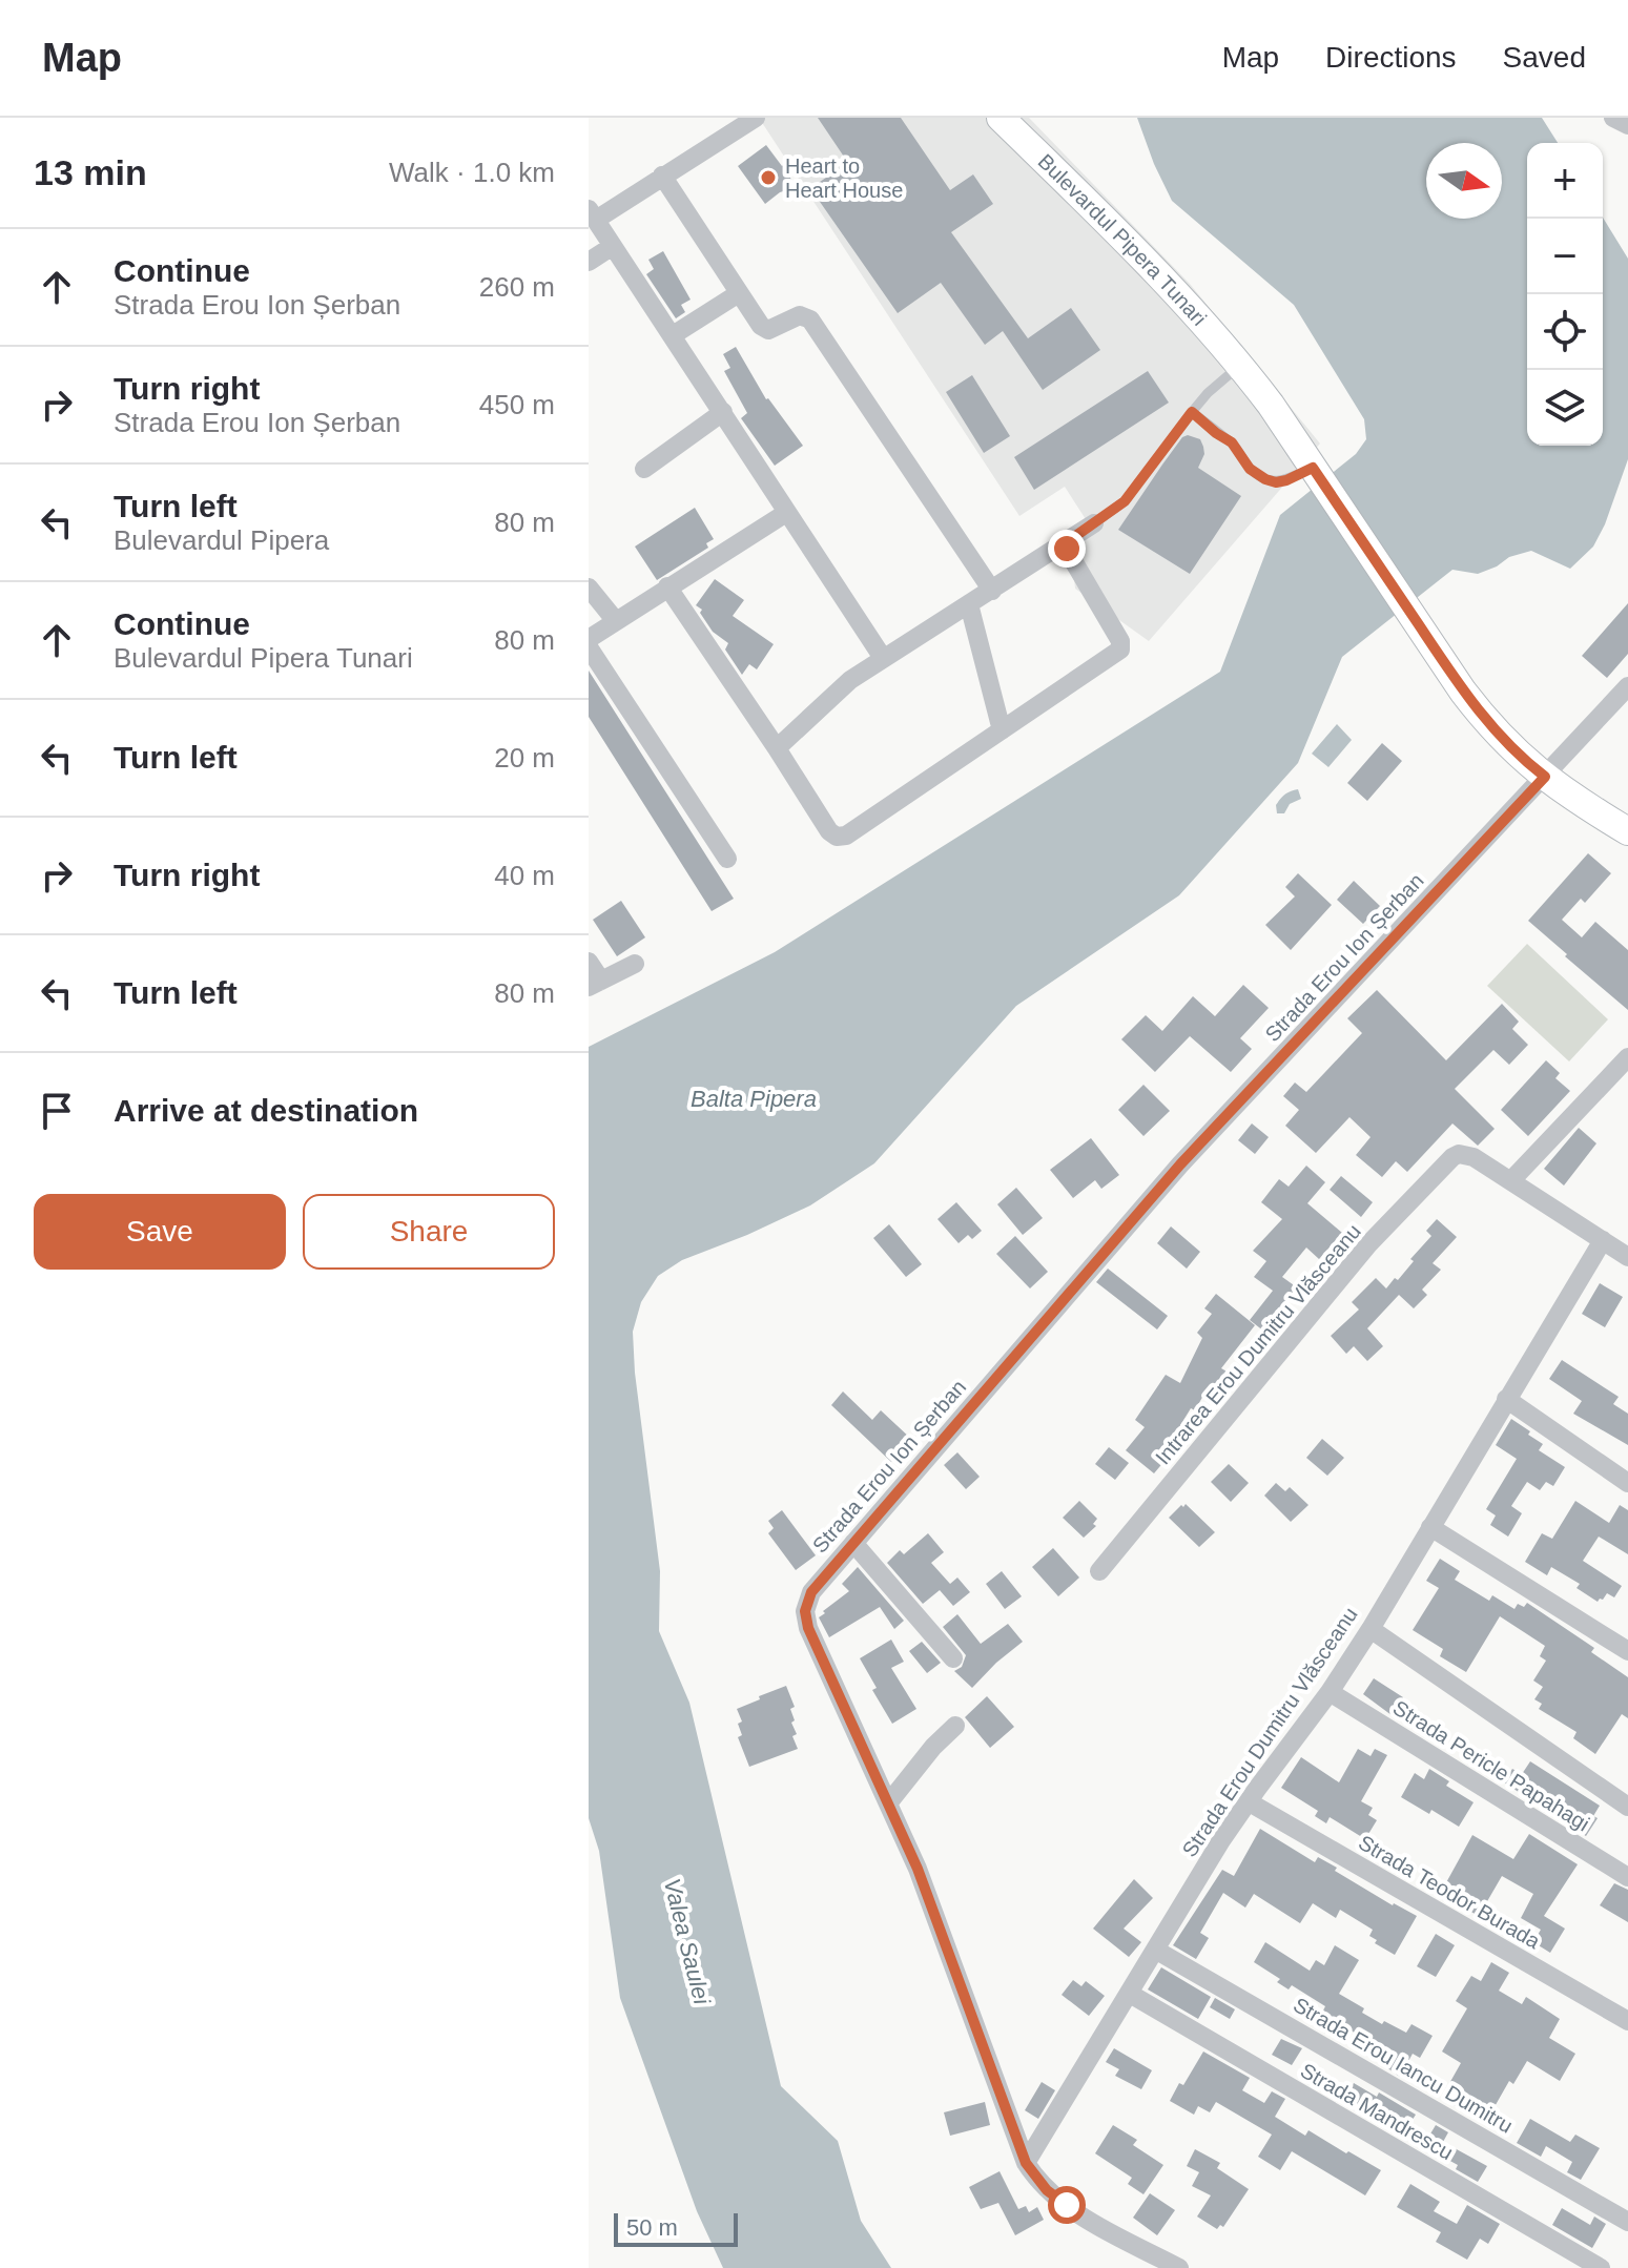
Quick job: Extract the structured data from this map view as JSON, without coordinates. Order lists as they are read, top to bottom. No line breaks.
{"streets":{"main road":["Bulevardul Pipera Tunari"],"street":["Strada Erou Ion Șerban","Intrarea Erou Dumitru Vlăsceanu","Strada Erou Dumitru Vlăsceanu","Strada Pericle Papahagi","Strada Teodor Burada","Strada Erou Iancu Dumitru","Strada Mandrescu"]},"crossings":[["Strada Erou Ion Șerban","Strada Erou Dumitru Vlăsceanu"],["Strada Erou Dumitru Vlăsceanu","Strada Pericle Papahagi"],["Strada Erou Dumitru Vlăsceanu","Strada Teodor Burada"],["Strada Erou Dumitru Vlăsceanu","Strada Erou Iancu Dumitru"],["Strada Erou Dumitru Vlăsceanu","Strada Mandrescu"]],"water":["Balta Pipera","Valea Saulei"],"places":["Heart to Heart House"],"scale_bar":"50 m","north":"right","page":{"header":"Map","nav":["Map","Directions","Saved"],"heading":["13 min","Walk · 1.0 km"],"map_buttons":["+","−"],"list":[["Continue","Strada Erou Ion Șerban","260 m"],["Turn right","Strada Erou Ion Șerban","450 m"],["Turn left","Bulevardul Pipera","80 m"],["Continue","Bulevardul Pipera Tunari","80 m"],["Turn left","20 m"],["Turn right","40 m"],["Turn left","80 m"],"Arrive at destination"],"buttons":["Save","Share"],"scale":"50 m"}}
